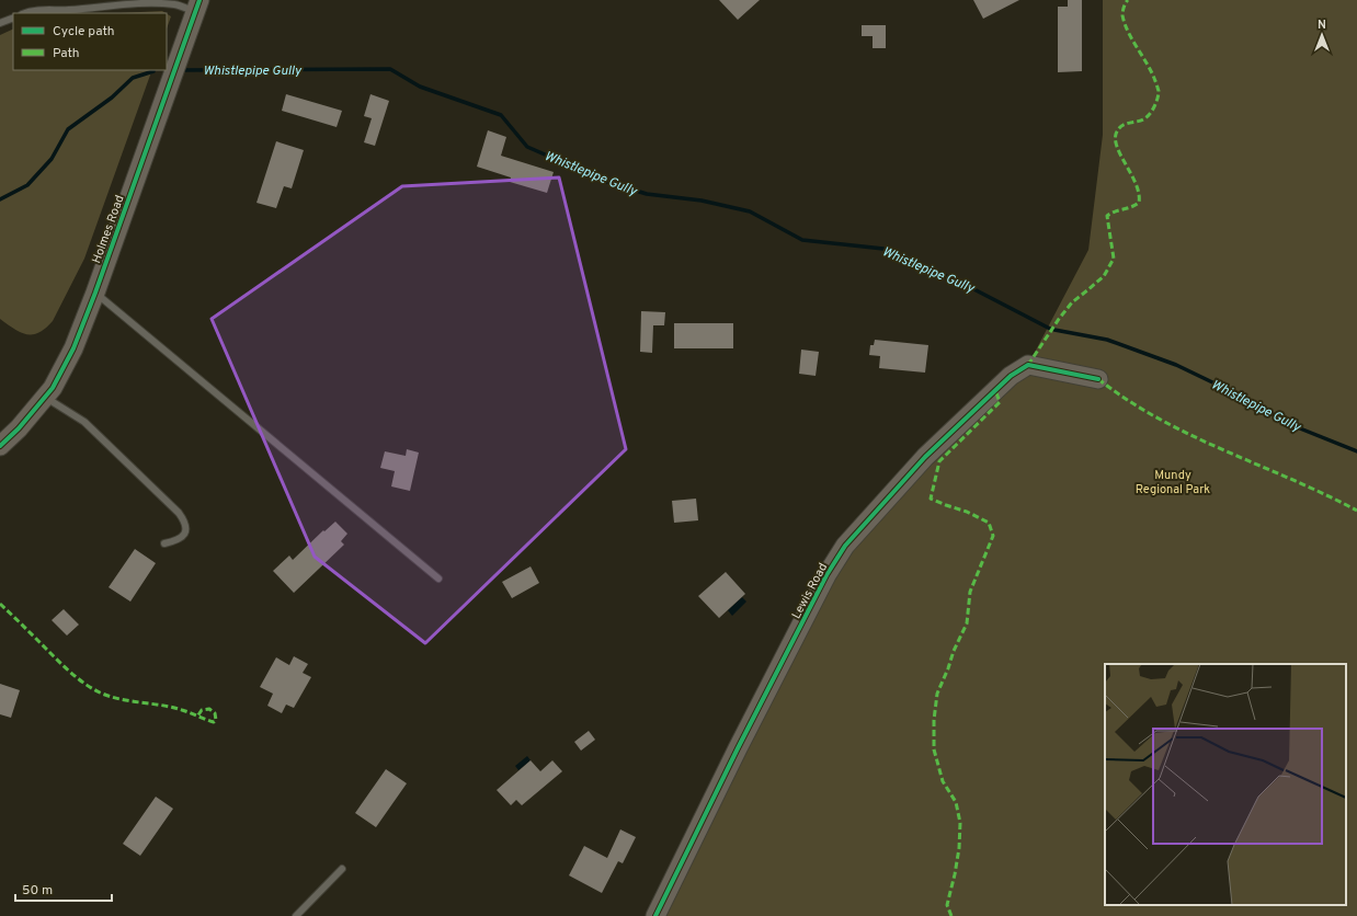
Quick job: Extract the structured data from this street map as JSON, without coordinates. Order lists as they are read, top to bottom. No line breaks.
{"streets":{"street":["Holmes Road","Lewis Road"]},"water":["Whistlepipe Gully"],"parks":["Mundy Regional Park"],"legend":["Cycle path","Path"],"scale_bar":"50 m","north":"top"}
